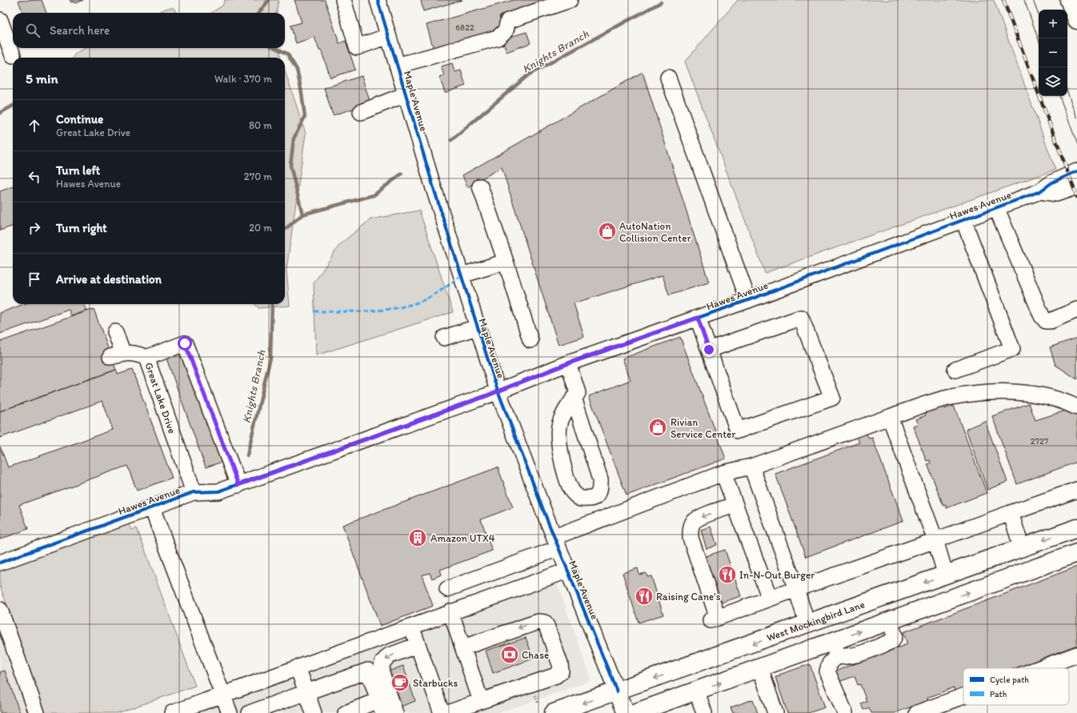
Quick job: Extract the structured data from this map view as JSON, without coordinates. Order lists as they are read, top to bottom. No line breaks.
{"streets":{"main road":["Maple Avenue","West Mockingbird Lane"],"street":["Hawes Avenue","Great Lake Drive"]},"crossings":[["Maple Avenue","Hawes Avenue"],["Maple Avenue","West Mockingbird Lane"],["Hawes Avenue","Great Lake Drive"]],"water":["Knights Branch"],"places":{"shop":["AutoNation Collision Center","Rivian Service Center"],"building":["Amazon UTX4"],"restaurant":["In-N-Out Burger","Raising Cane's"],"bank":["Chase"],"cafe":["Starbucks"]},"house_numbers":["6822","2727"],"legend":["Cycle path","Path"],"page":{"map_buttons":["+","−"],"search":"Search here","heading":["5 min","Walk · 370 m"],"list":[["Continue","Great Lake Drive","80 m"],["Turn left","Hawes Avenue","270 m"],["Turn right","20 m"],"Arrive at destination"]}}
